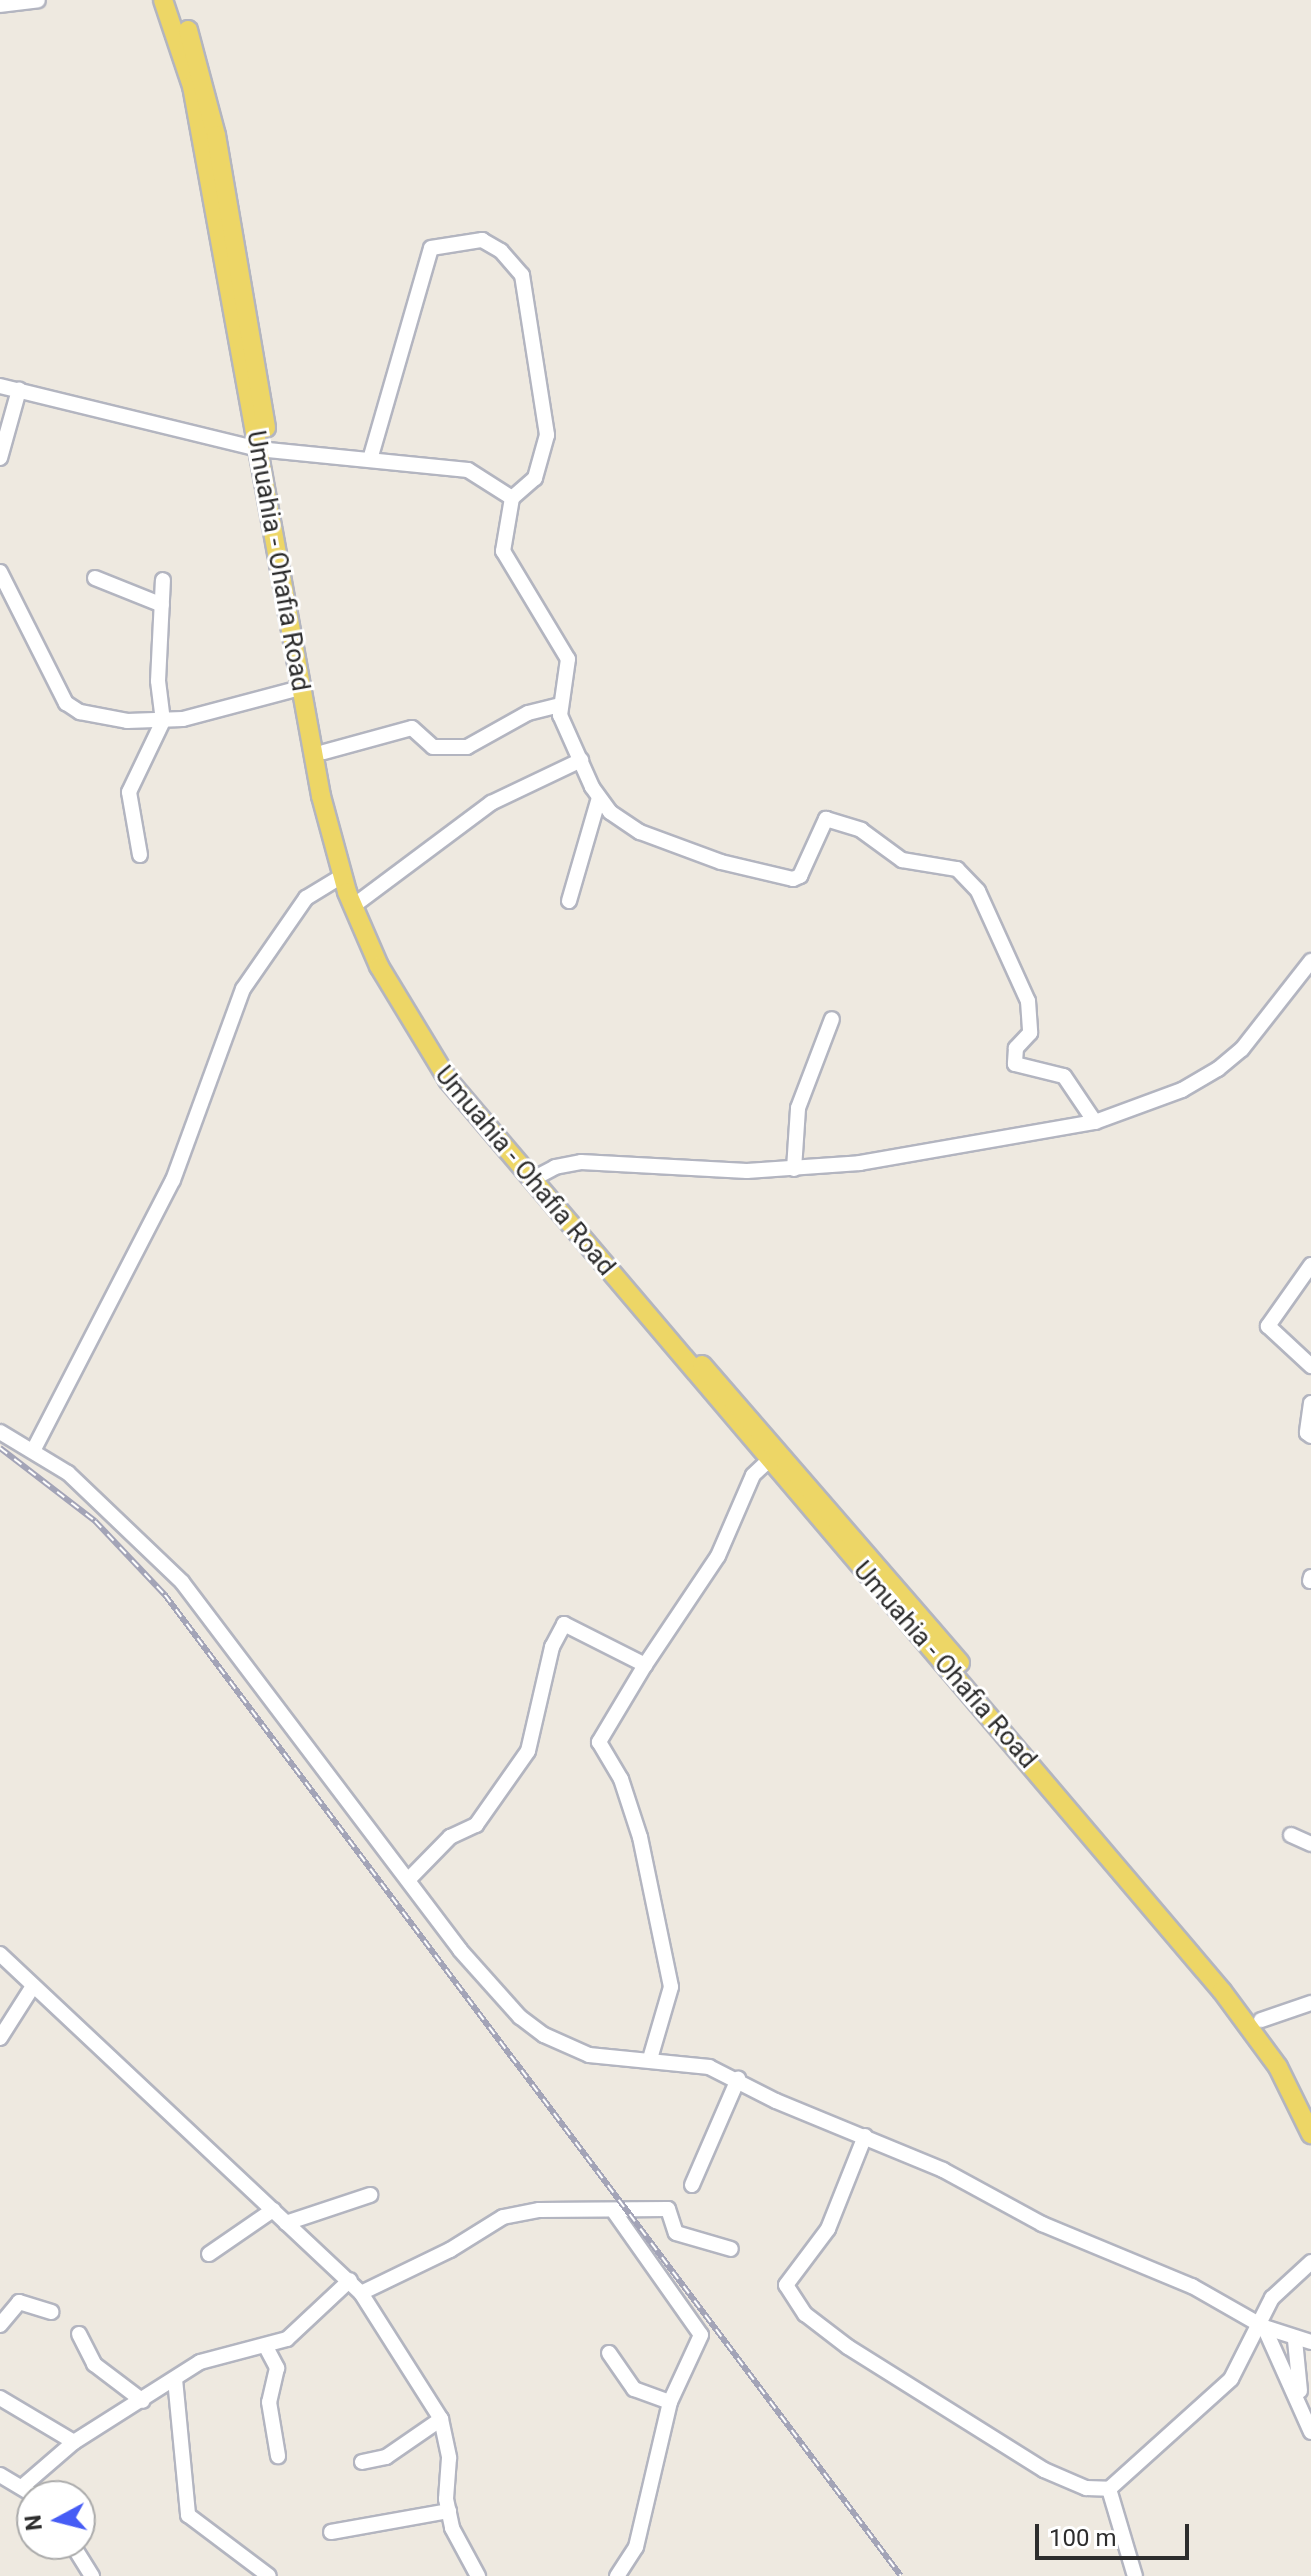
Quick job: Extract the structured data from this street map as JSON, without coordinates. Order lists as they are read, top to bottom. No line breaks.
{"streets":{"main road":["Umuahia - Ohafia Road"]},"scale_bar":"100 m","north":"left"}
